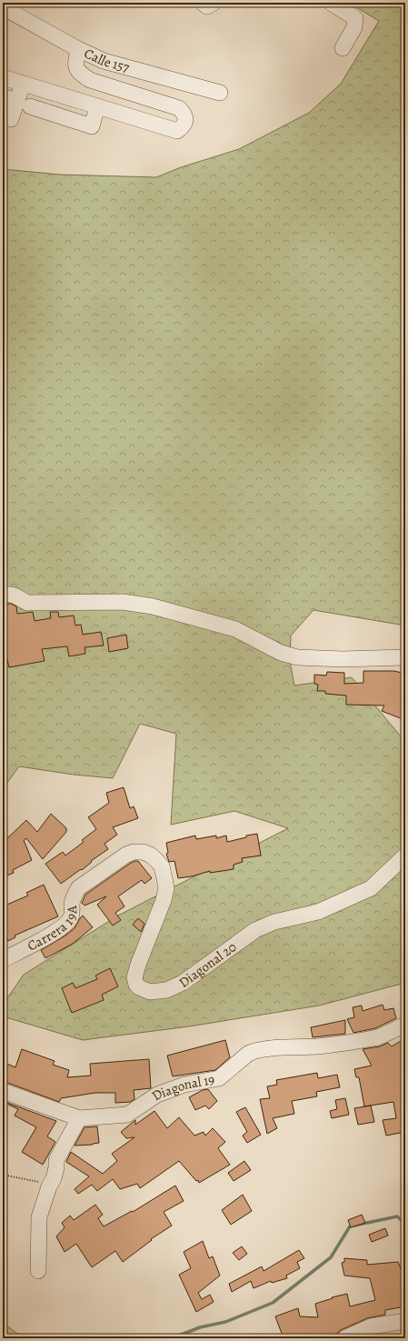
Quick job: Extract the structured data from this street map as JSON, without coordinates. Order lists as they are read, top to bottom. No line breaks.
{"streets":{"street":["Calle 157","Carrera 19A","Diagonal 20","Diagonal 19"]},"crossings":[["Carrera 19A","Diagonal 20"]]}
